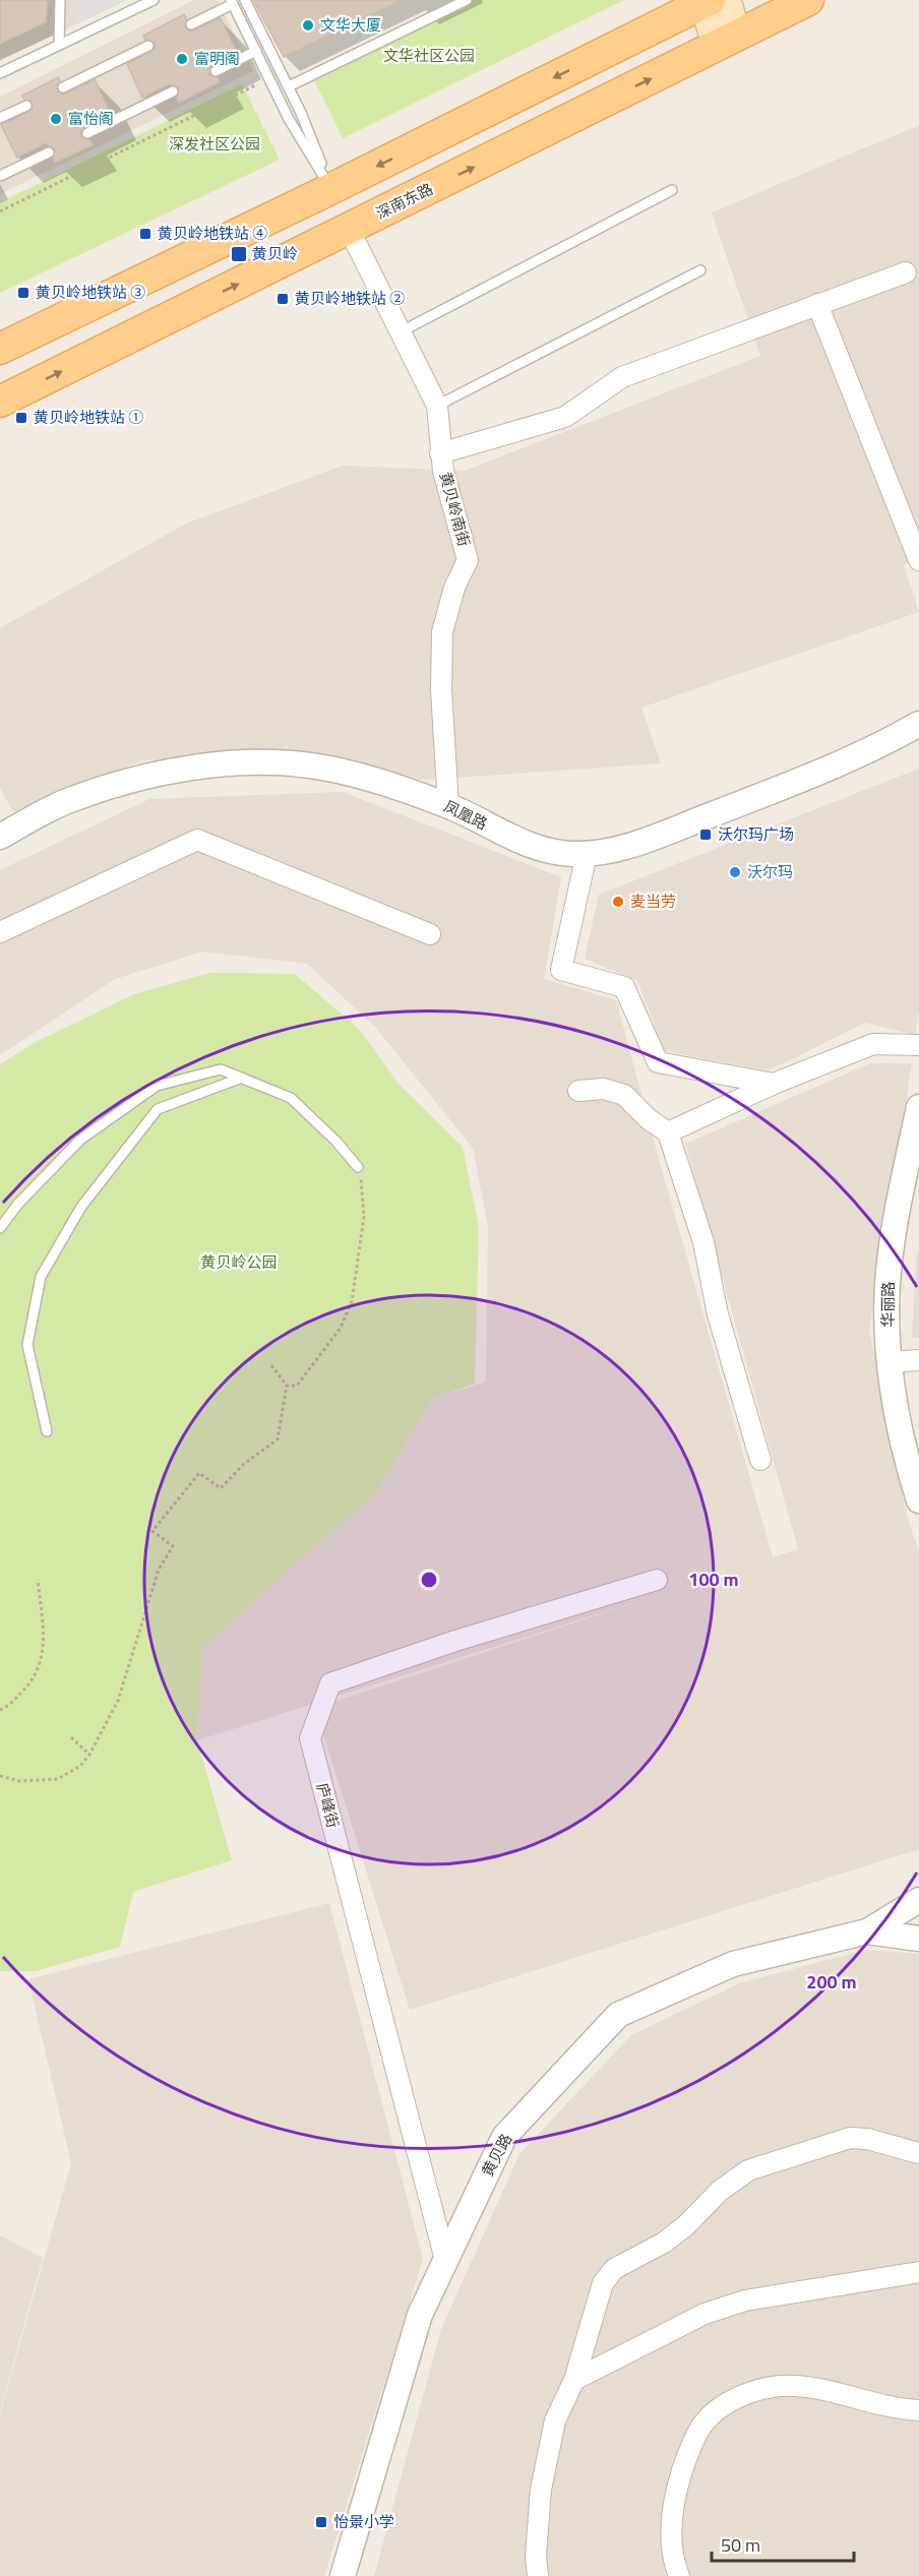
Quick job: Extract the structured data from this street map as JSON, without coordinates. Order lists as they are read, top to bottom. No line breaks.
{"streets":{"main road":["深南东路"],"street":["黄贝岭南街","凤凰路","华丽路","庐峰街","黄贝路"]},"crossings":[["深南东路","黄贝岭南街"],["黄贝岭南街","凤凰路"],["庐峰街","黄贝路"]],"parks":["文华社区公园","深发社区公园","黄贝岭公园"],"places":{"other":["文华大厦","富明阁","富怡阁","沃尔玛","麦当劳"],"transit":["黄贝岭地铁站 ④","黄贝岭","黄贝岭地铁站 ③","黄贝岭地铁站 ②","黄贝岭地铁站 ①","沃尔玛广场","怡景小学"]},"scale_bar":"50 m","rings":["100 m","200 m"]}
